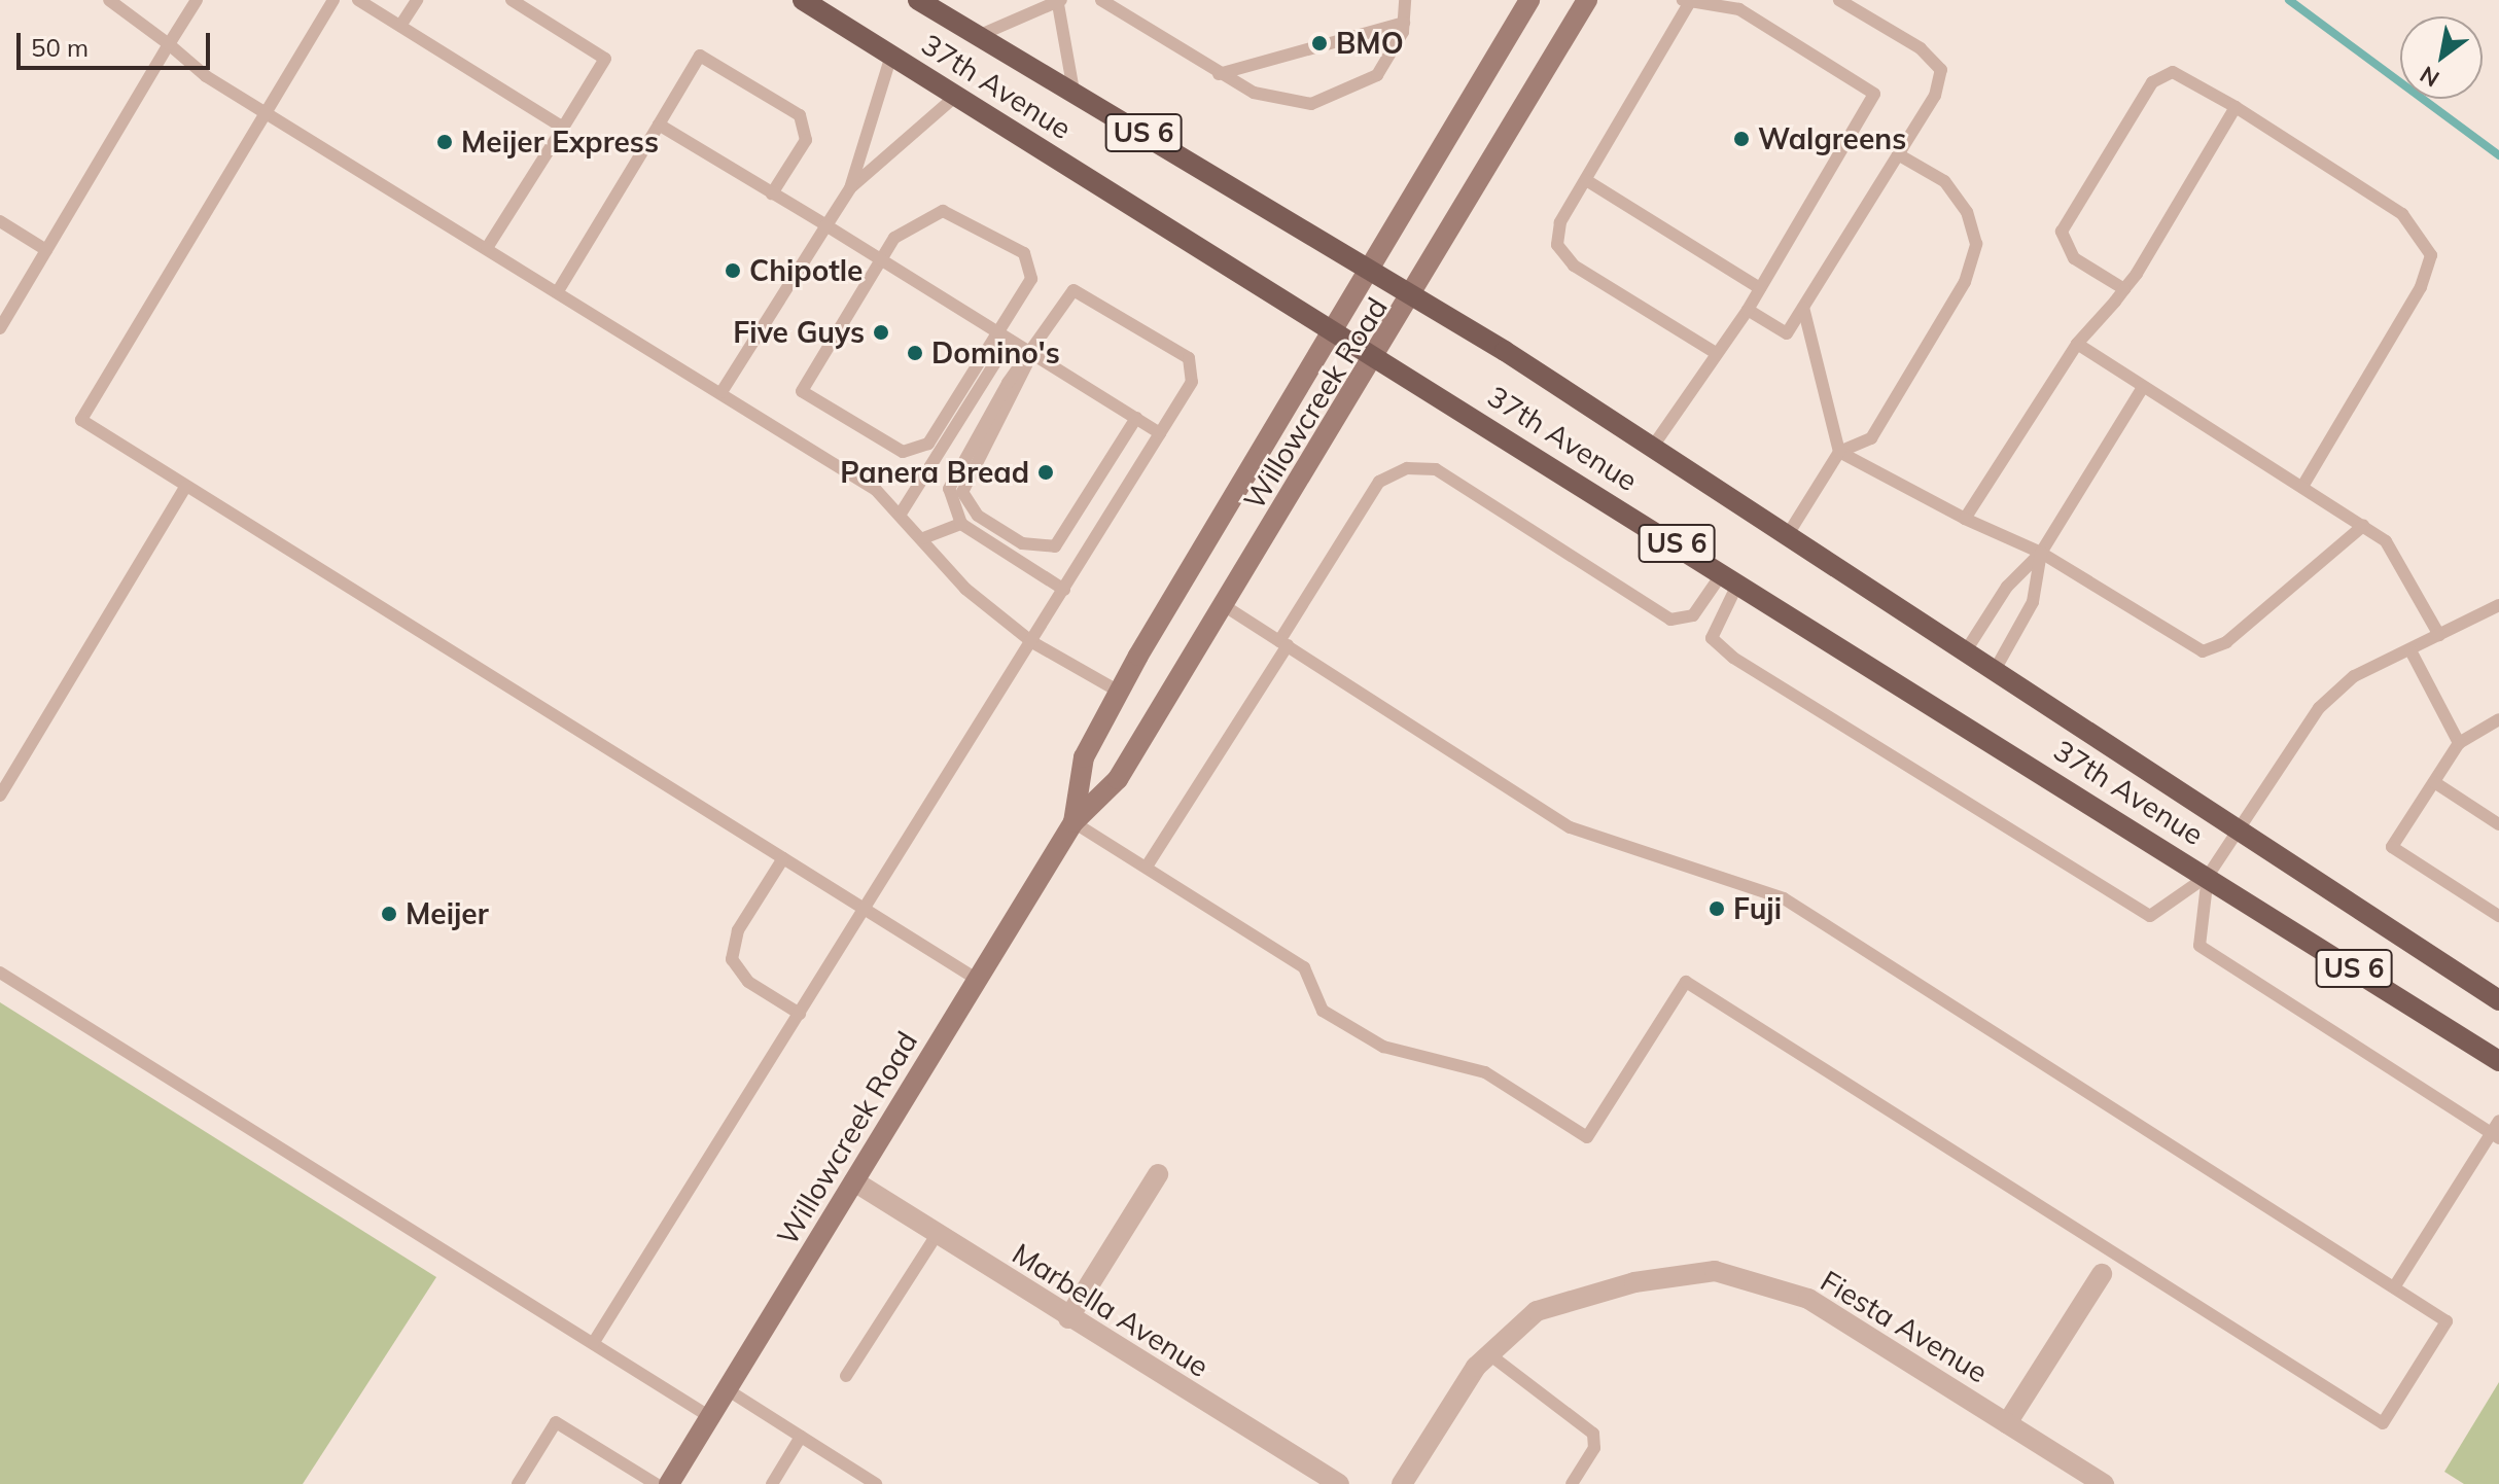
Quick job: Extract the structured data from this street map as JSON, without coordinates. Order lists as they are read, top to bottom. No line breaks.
{"streets":{"main road":["37th Avenue","US 6","Willowcreek Road"],"street":["Marbella Avenue","Fiesta Avenue"]},"crossings":[["37th Avenue","Willowcreek Road"],["Willowcreek Road","Marbella Avenue"]],"places":["BMO","Walgreens","Meijer Express","Chipotle","Five Guys","Domino's","Panera Bread","Fuji","Meijer"],"scale_bar":"50 m","north":"bottom left"}
